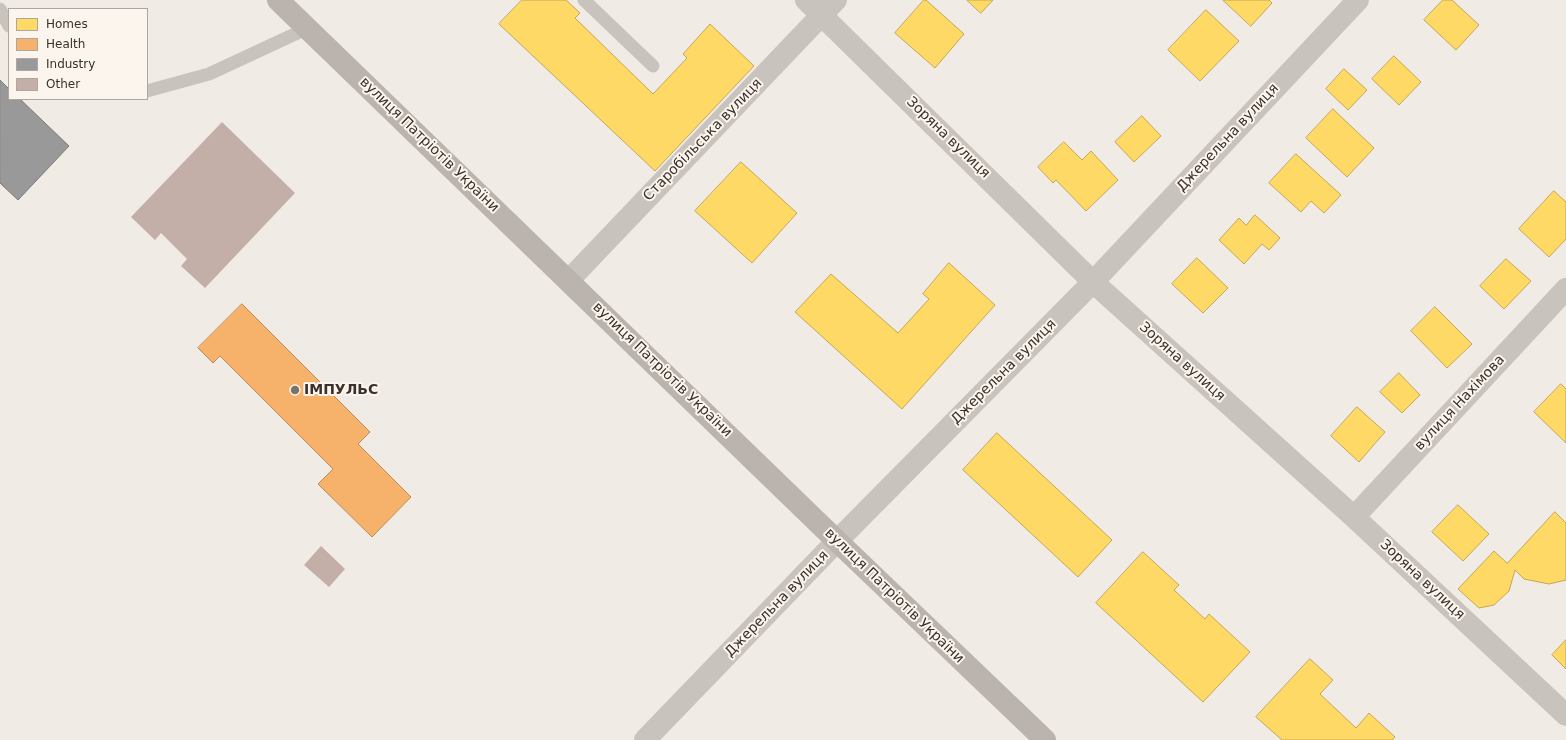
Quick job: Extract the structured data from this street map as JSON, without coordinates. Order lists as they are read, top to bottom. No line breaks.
{"streets":{"main road":["вулиця Патріотів України"],"street":["Зоряна вулиця","Джерельна вулиця","Старобільська вулиця","вулиця Нахімова"]},"crossings":[["Зоряна вулиця","Джерельна вулиця"],["Зоряна вулиця","Старобільська вулиця"],["Зоряна вулиця","вулиця Нахімова"],["Джерельна вулиця","вулиця Патріотів України"],["Старобільська вулиця","вулиця Патріотів України"]],"places":["ІМПУЛЬС"],"legend":["Homes","Health","Industry","Other"]}
